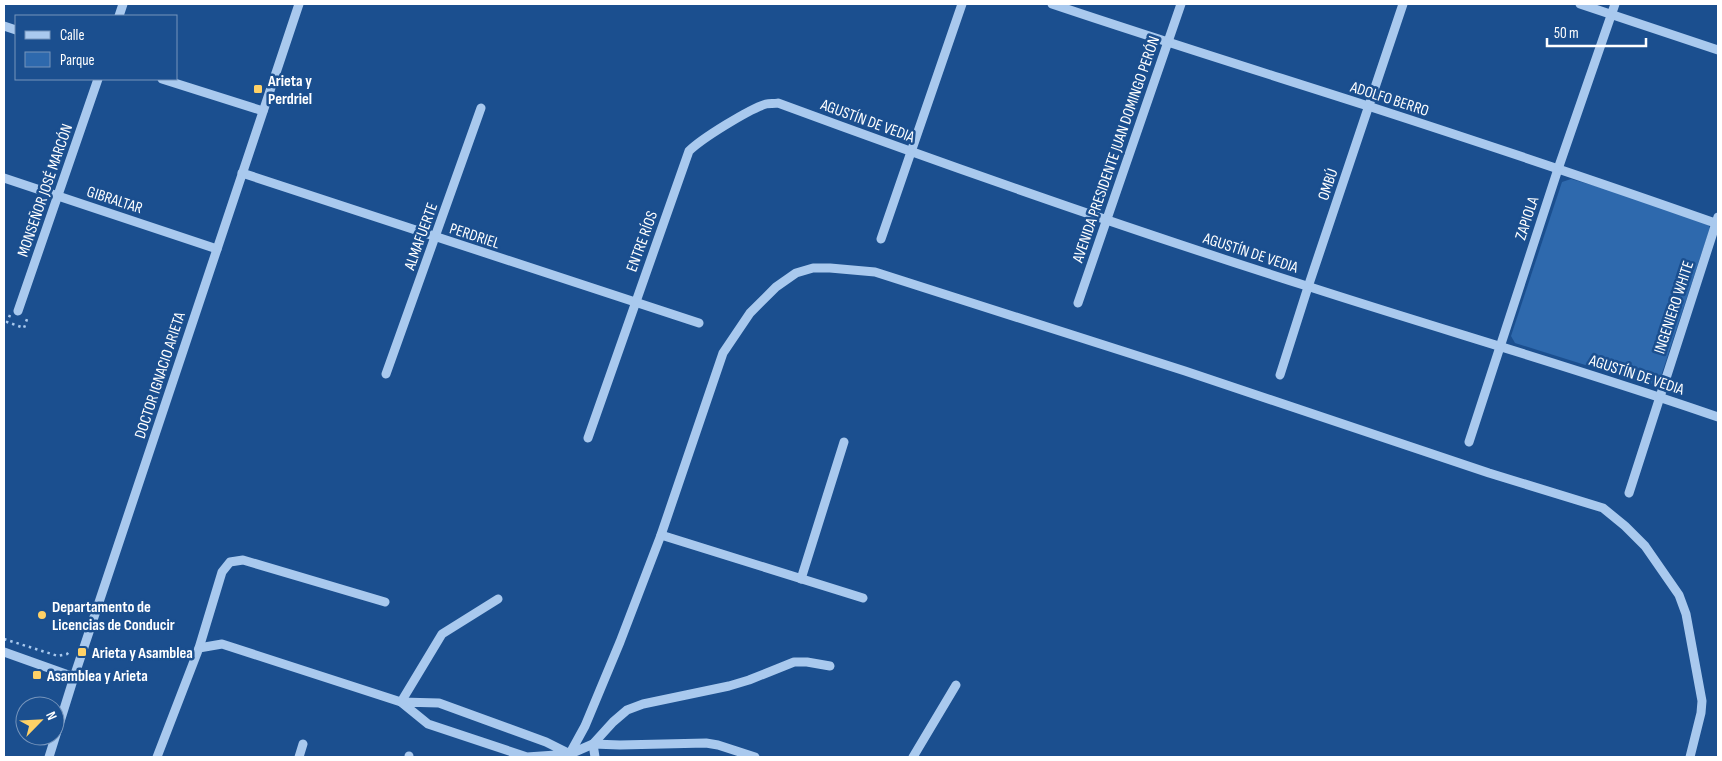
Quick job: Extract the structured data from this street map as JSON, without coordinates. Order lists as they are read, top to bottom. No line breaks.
{"streets":{"street":["ADOLFO BERRO","AGUSTÍN DE VEDIA","AVENIDA PRESIDENTE JUAN DOMINGO PERÓN","OMBÚ","MONSEÑOR JOSÉ MARCÓN","GIBRALTAR","ZAPIOLA","PERDRIEL","ALMAFUERTE","ENTRE RÍOS","INGENIERO WHITE","DOCTOR IGNACIO ARIETA"]},"crossings":[["ADOLFO BERRO","AVENIDA PRESIDENTE JUAN DOMINGO PERÓN"],["ADOLFO BERRO","OMBÚ"],["ADOLFO BERRO","ZAPIOLA"],["ADOLFO BERRO","INGENIERO WHITE"],["AGUSTÍN DE VEDIA","AVENIDA PRESIDENTE JUAN DOMINGO PERÓN"],["AGUSTÍN DE VEDIA","OMBÚ"],["AGUSTÍN DE VEDIA","ZAPIOLA"],["AGUSTÍN DE VEDIA","ENTRE RÍOS"],["AGUSTÍN DE VEDIA","INGENIERO WHITE"],["MONSEÑOR JOSÉ MARCÓN","GIBRALTAR"],["GIBRALTAR","DOCTOR IGNACIO ARIETA"],["PERDRIEL","ALMAFUERTE"],["PERDRIEL","ENTRE RÍOS"],["PERDRIEL","DOCTOR IGNACIO ARIETA"]],"places":{"transit":["Arieta y Perdriel","Arieta y Asamblea","Asamblea y Arieta"],"other":["Departamento de Licencias de Conducir"]},"legend":["Calle","Parque"],"scale_bar":"50 m","north":"top right"}
